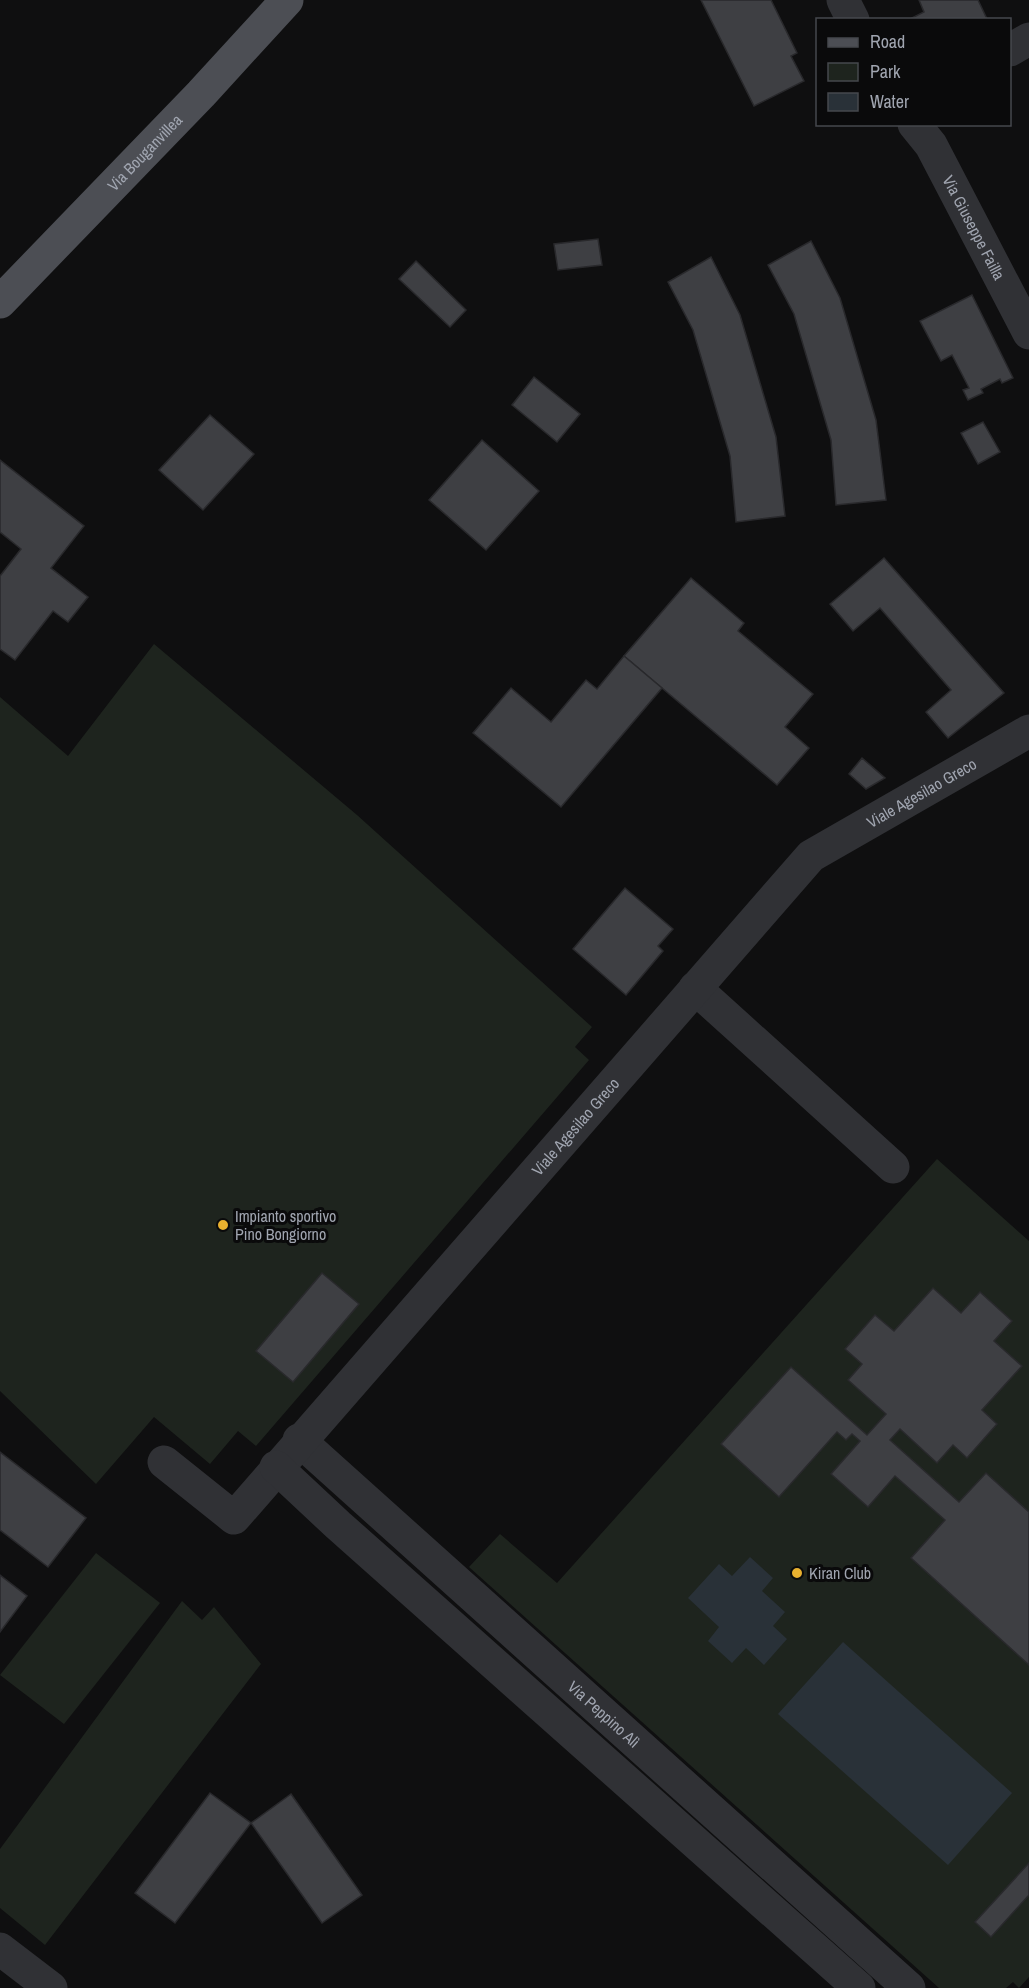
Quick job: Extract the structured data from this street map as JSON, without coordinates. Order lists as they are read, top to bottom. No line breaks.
{"streets":{"main road":["Via Bouganvillea"],"street":["Via Giuseppe Failla","Viale Agesilao Greco","Via Peppino Alì"]},"crossings":[["Viale Agesilao Greco","Via Peppino Alì"]],"places":["Impianto sportivo Pino Bongiorno","Kiran Club"],"legend":["Road","Park","Water"]}
